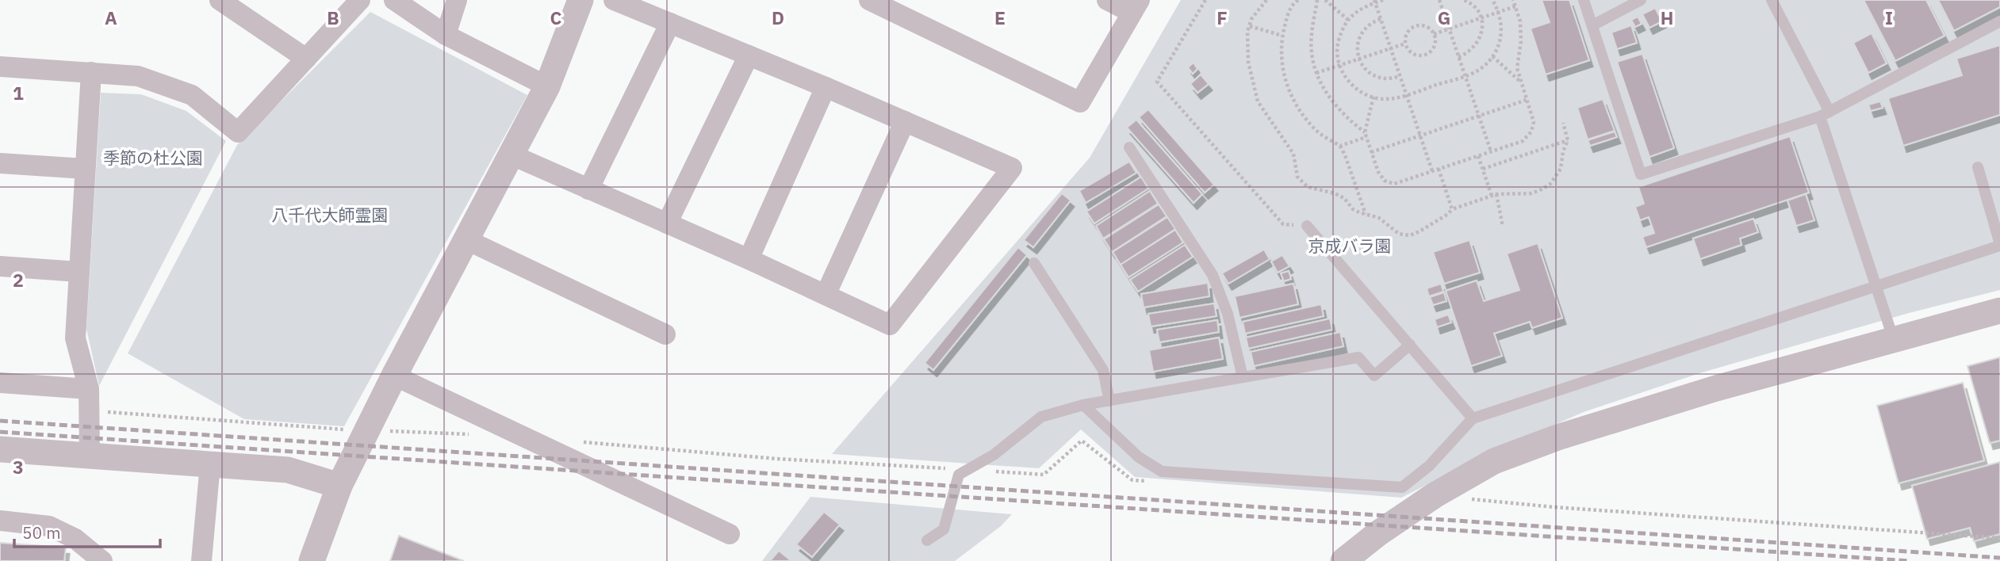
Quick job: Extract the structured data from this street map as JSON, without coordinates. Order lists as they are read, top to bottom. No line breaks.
{"parks":["季節の杜公園","八千代大師霊園","京成バラ園"],"scale_bar":"50 m","grid":{"columns":["A","B","C","D","E","F","G","H","I"],"rows":["1","2","3"]}}
